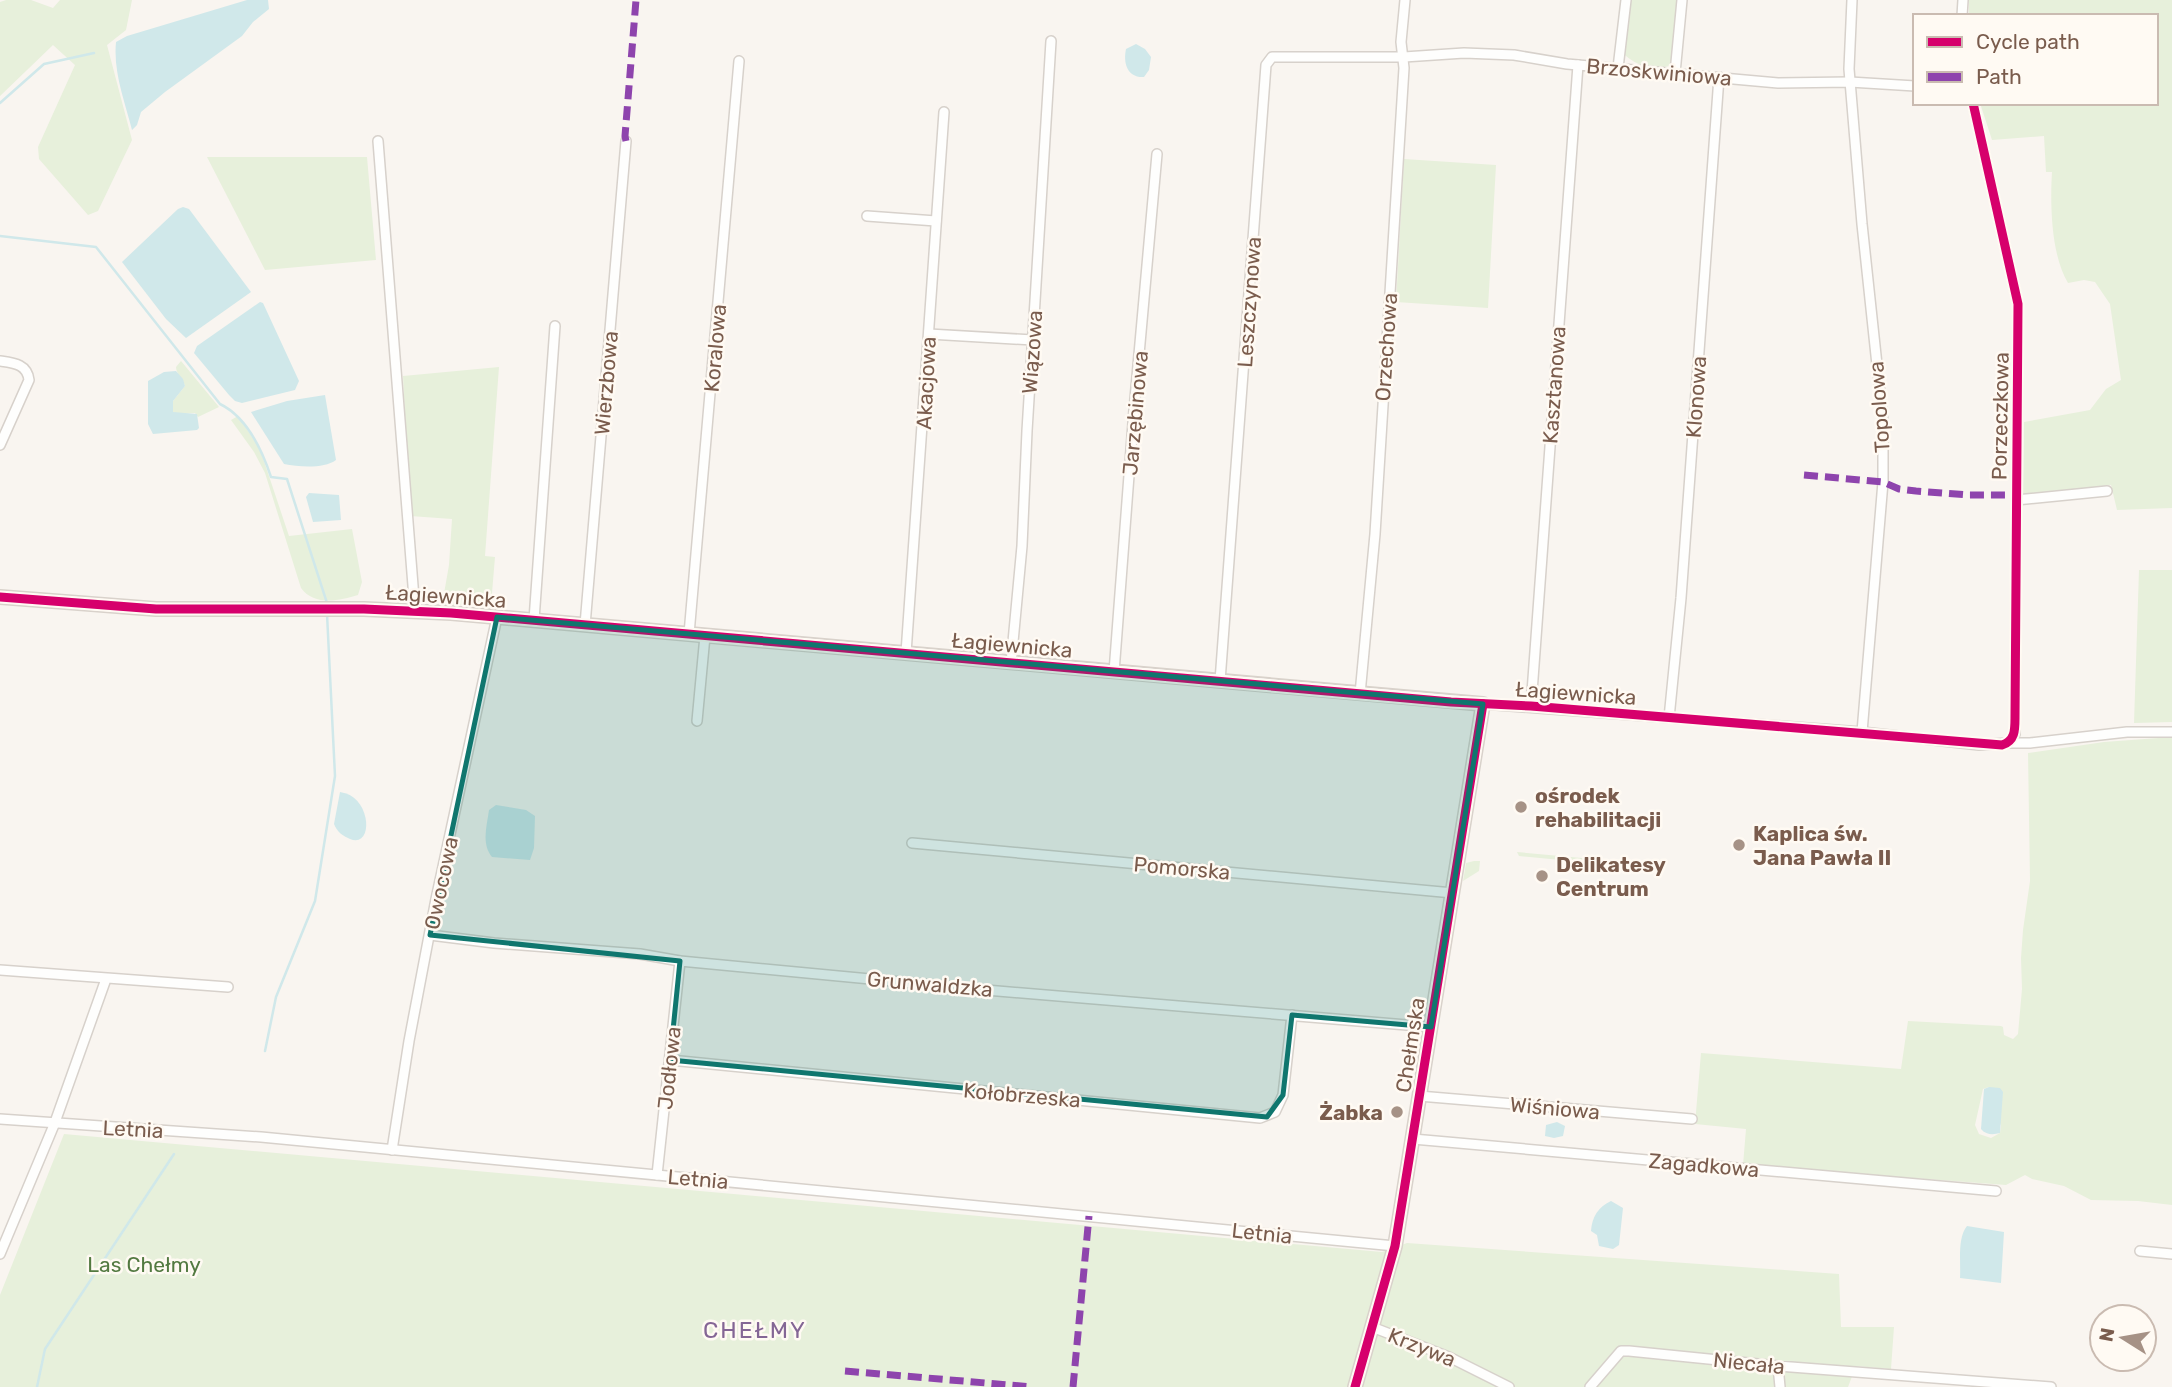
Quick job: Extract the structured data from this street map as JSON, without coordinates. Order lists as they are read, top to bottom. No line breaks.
{"streets":{"street":["Brzoskwiniowa","Leszczynowa","Orzechowa","Koralowa","Wiązowa","Wierzbowa","Akacjowa","Kasztanowa","Klonowa","Topolowa","Jarzębinowa","Porzeczkowa","Łagiewnicka","Pomorska","Owocowa","Grunwaldzka","Chełmska","Jodłowa","Kołobrzeska","Wiśniowa","Letnia","Zagadkowa","Krzywa","Niecała"]},"crossings":[["Brzoskwiniowa","Leszczynowa"],["Brzoskwiniowa","Orzechowa"],["Brzoskwiniowa","Kasztanowa"],["Brzoskwiniowa","Klonowa"],["Brzoskwiniowa","Topolowa"],["Leszczynowa","Orzechowa"],["Leszczynowa","Łagiewnicka"],["Orzechowa","Łagiewnicka"],["Koralowa","Łagiewnicka"],["Wiązowa","Łagiewnicka"],["Wierzbowa","Łagiewnicka"],["Akacjowa","Łagiewnicka"],["Kasztanowa","Łagiewnicka"],["Klonowa","Łagiewnicka"],["Topolowa","Łagiewnicka"],["Jarzębinowa","Łagiewnicka"],["Porzeczkowa","Łagiewnicka"],["Łagiewnicka","Owocowa"],["Łagiewnicka","Chełmska"],["Pomorska","Chełmska"],["Owocowa","Grunwaldzka"],["Owocowa","Letnia"],["Grunwaldzka","Chełmska"],["Grunwaldzka","Jodłowa"],["Grunwaldzka","Kołobrzeska"],["Chełmska","Wiśniowa"],["Chełmska","Letnia"],["Chełmska","Zagadkowa"],["Chełmska","Krzywa"],["Jodłowa","Kołobrzeska"],["Jodłowa","Letnia"]],"districts":["CHEŁMY"],"parks":["Las Chełmy"],"places":["ośrodek rehabilitacji","Kaplica św. Jana Pawła II","Delikatesy Centrum","Żabka"],"legend":["Cycle path","Path"],"north":"left"}
